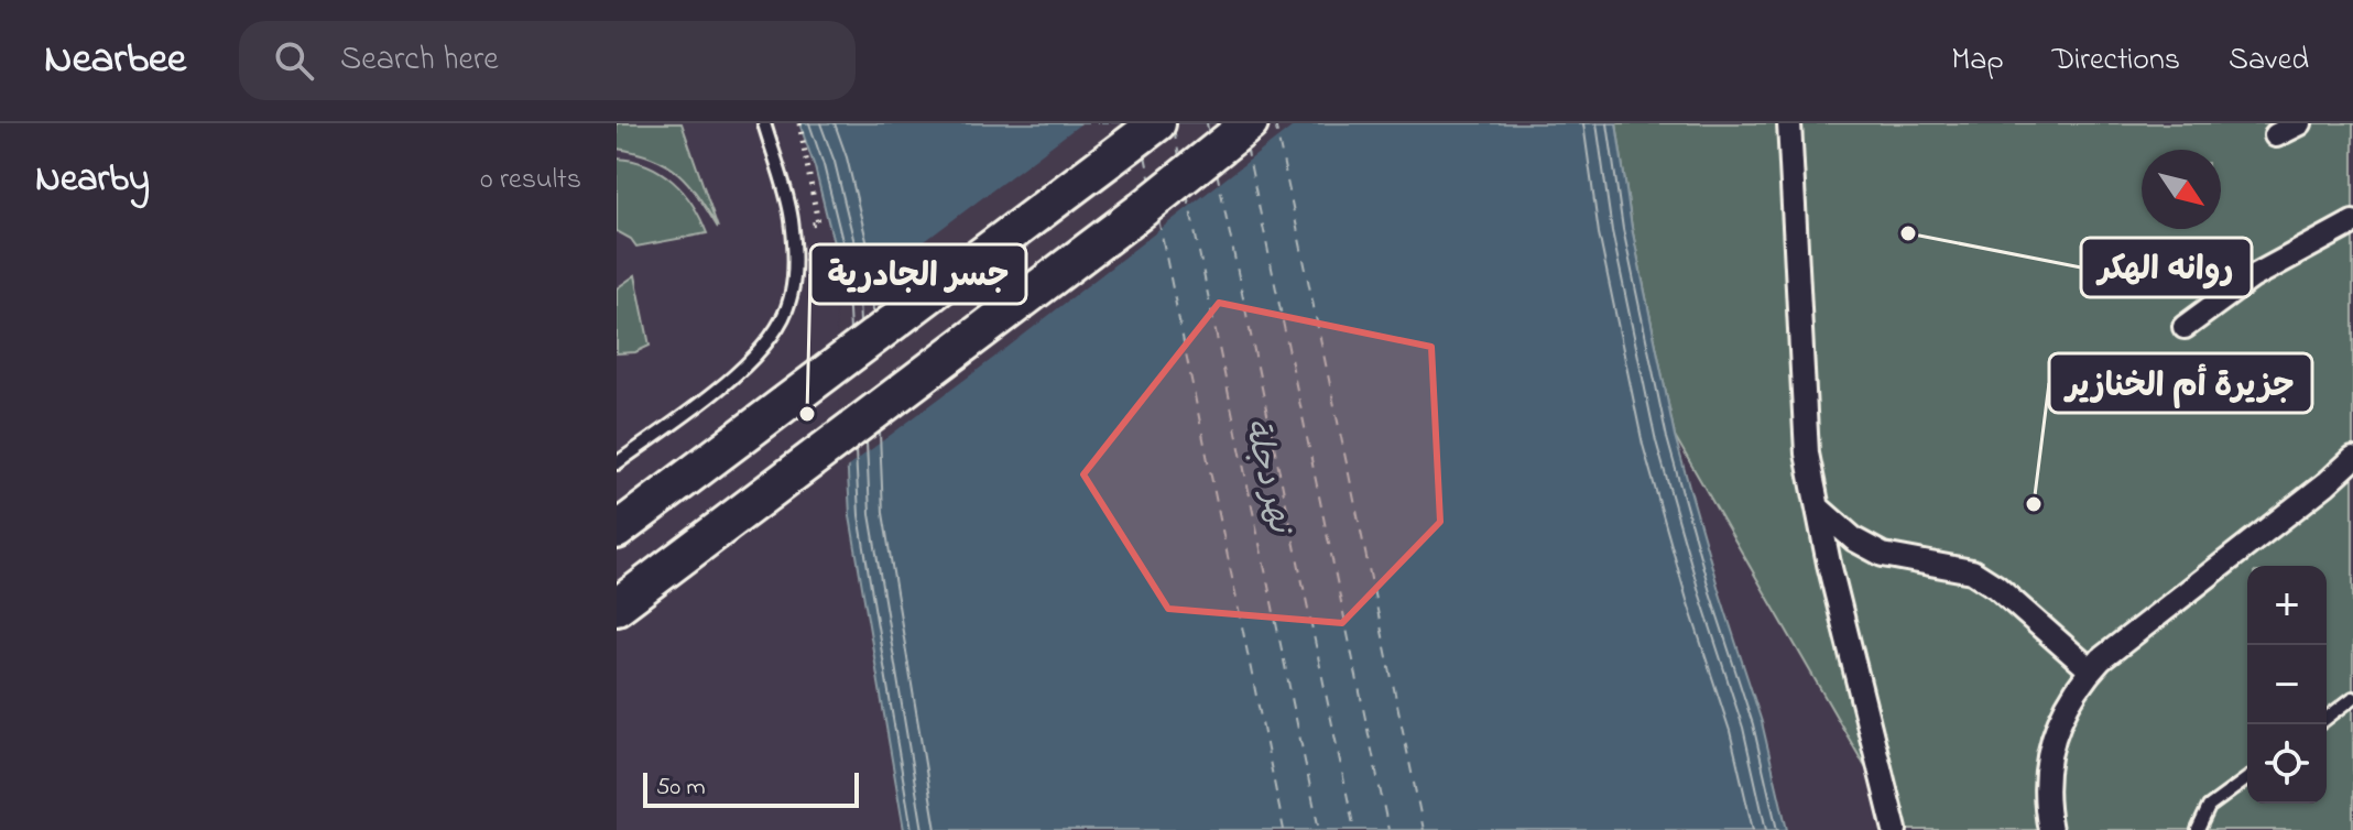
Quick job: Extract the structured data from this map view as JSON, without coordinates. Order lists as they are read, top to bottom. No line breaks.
{"water":["نهر دجلة"],"places":["روانه الهكر","جسر الجادرية","جزيرة أم الخنازير"],"scale_bar":"50 m","north":"bottom right","page":{"header":"Nearbee","search":"Search here","nav":["Map","Directions","Saved"],"heading":["Nearby","0 results"],"map_buttons":["+","−"],"scale":"50 m"}}
